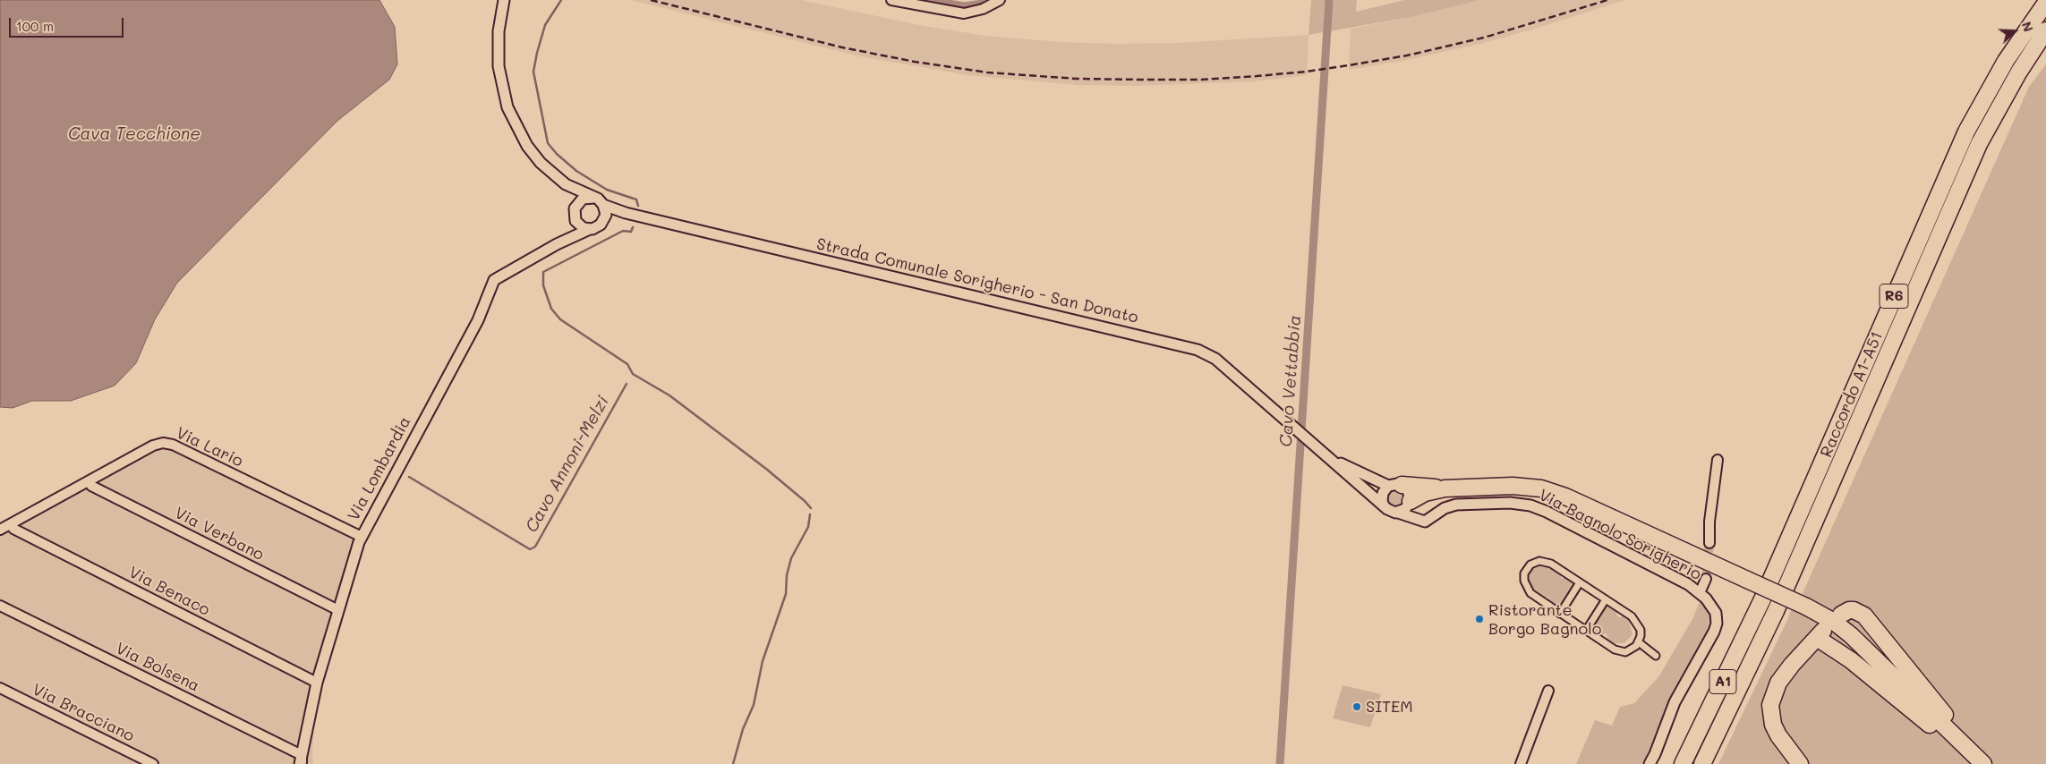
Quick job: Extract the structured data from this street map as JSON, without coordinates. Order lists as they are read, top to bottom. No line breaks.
{"streets":{"highway":["R6","Raccordo A1-A51","A1"],"street":["Strada Comunale Sorigherio - San Donato","Via Lario","Via Lombardia","Via Verbano","Via Bagnolo Sorigherio","Via Benaco","Via Bolsena","Via Bracciano"]},"crossings":[["Raccordo A1-A51","A1"],["Via Lario","Via Lombardia"],["Via Lario","Via Verbano"],["Via Lario","Via Benaco"],["Via Lombardia","Via Verbano"],["Via Lombardia","Via Benaco"],["Via Lombardia","Via Bolsena"]],"water":["Cava Tecchione","Cavo Vettabbia","Cavo Annoni-Melzi"],"places":["Ristorante Borgo Bagnolo","SITEM"],"scale_bar":"100 m","north":"right"}
